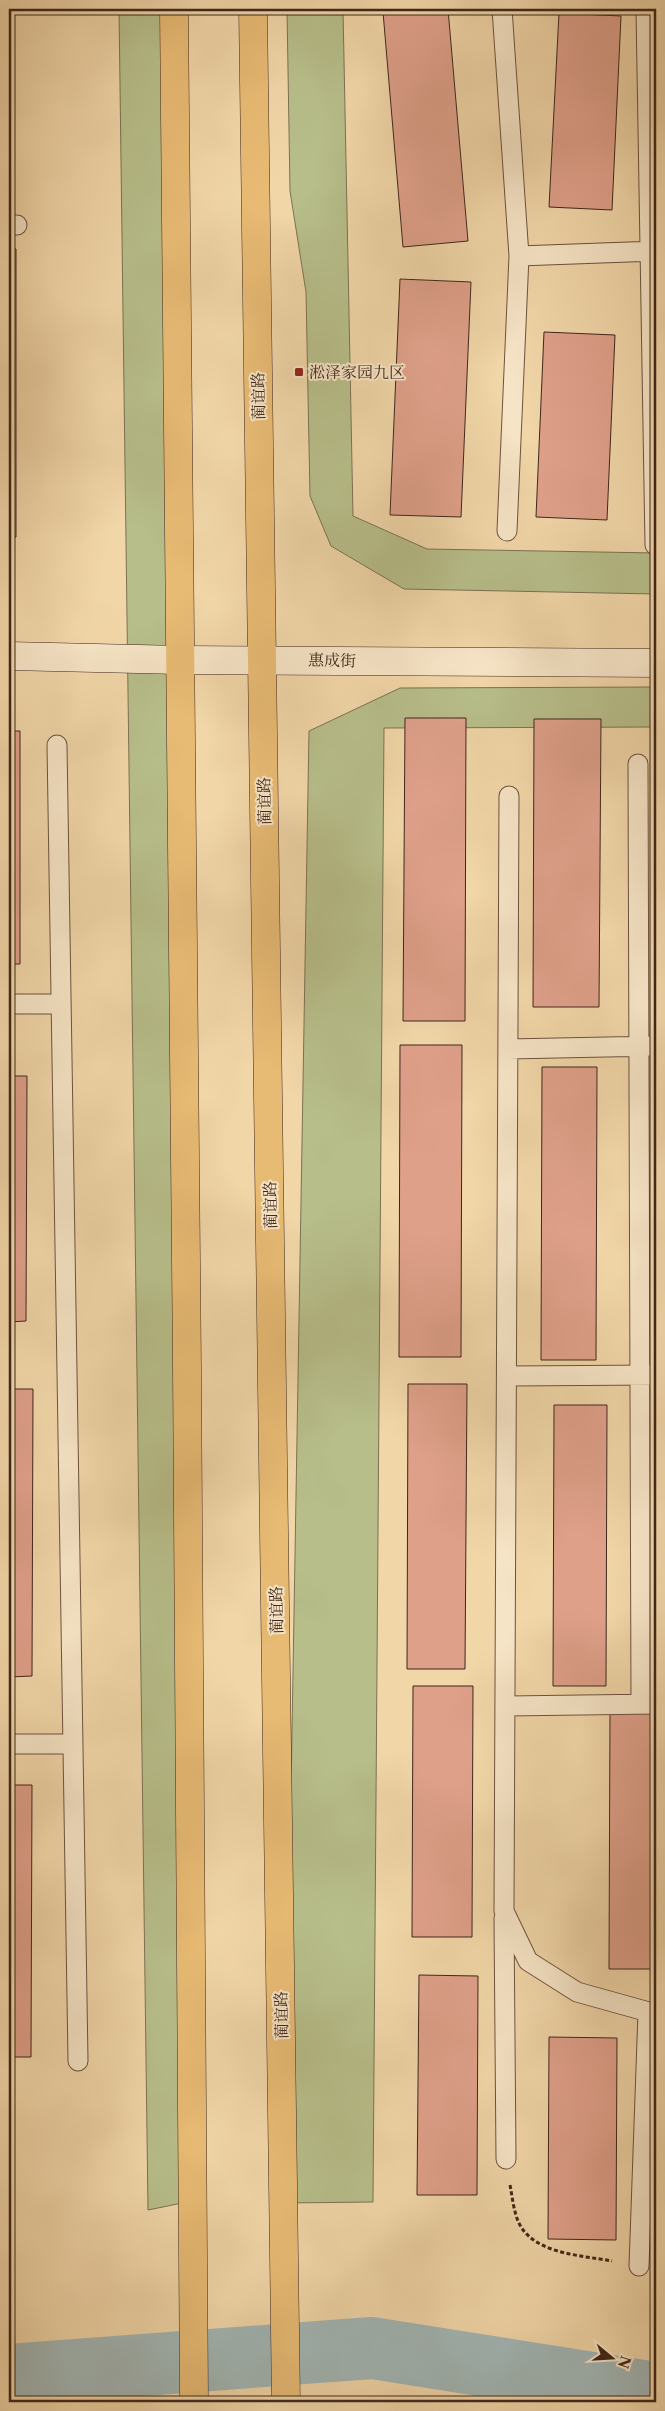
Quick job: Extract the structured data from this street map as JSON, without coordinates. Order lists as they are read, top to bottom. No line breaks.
{"streets":{"main road":["蔺谊路"],"street":["惠成街"]},"crossings":[["蔺谊路","惠成街"]],"places":{"transit":["淞泽家园九区"]},"north":"right"}
